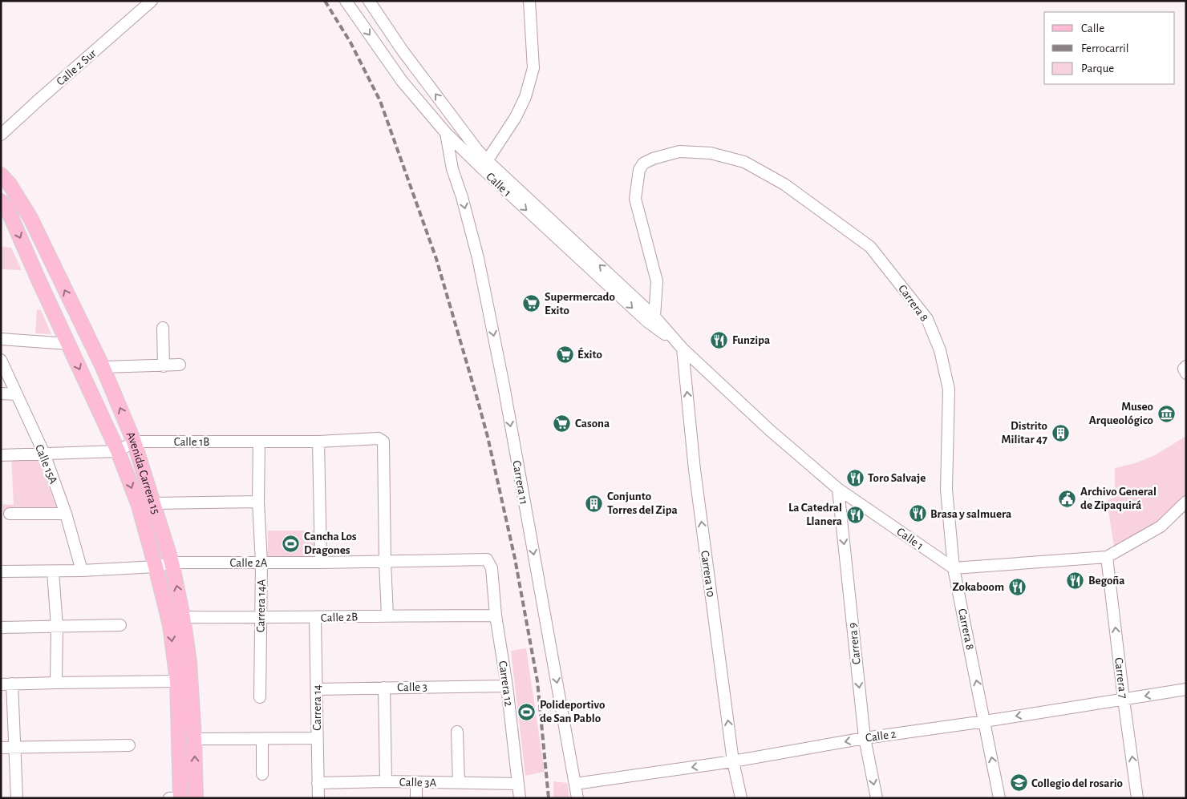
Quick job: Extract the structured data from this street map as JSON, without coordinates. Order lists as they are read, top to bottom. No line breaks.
{"streets":{"main road":["Avenida Carrera 15"],"street":["Calle 2 Sur","Calle 1","Carrera 8","Calle 1B","Calle 15A","Carrera 11","Calle 2A","Carrera 10","Carrera 14A","Calle 2B","Carrera 9","Carrera 7","Carrera 12","Calle 3","Carrera 14","Calle 2","Calle 3A"]},"crossings":[["Calle 1","Carrera 8"],["Calle 1","Carrera 11"],["Calle 1","Carrera 10"],["Calle 1","Carrera 9"],["Carrera 8","Calle 2"],["Calle 1B","Avenida Carrera 15"],["Calle 1B","Calle 2A"],["Calle 1B","Carrera 14A"],["Calle 15A","Calle 2A"],["Avenida Carrera 15","Calle 2A"],["Avenida Carrera 15","Calle 2B"],["Carrera 11","Calle 2"],["Calle 2A","Carrera 14A"],["Calle 2A","Carrera 12"],["Carrera 10","Calle 2"],["Carrera 14A","Calle 2B"],["Calle 2B","Carrera 12"],["Calle 2B","Carrera 14"],["Carrera 9","Calle 2"],["Carrera 7","Calle 2"],["Carrera 12","Calle 3"],["Carrera 12","Calle 3A"],["Calle 3","Carrera 14"],["Carrera 14","Calle 3A"]],"one_way":["Carrera 11","Carrera 10","Carrera 9","Carrera 7","Calle 2"],"places":{"supermarket":["Supermercado Exito","Éxito","Casona"],"restaurant":["Funzipa","Toro Salvaje","Brasa y salmuera","La Catedral Llanera","Begoña","Zokaboom"],"museum":["Museo Arqueológico"],"building":["Distrito Militar 47","Conjunto Torres del Zipa"],"public building":["Archivo General de Zipaquirá"],"sports":["Cancha Los Dragones","Polideportivo de San Pablo"],"school or university":["Collegio del rosario"]},"legend":["Calle","Ferrocarril","Parque"]}
